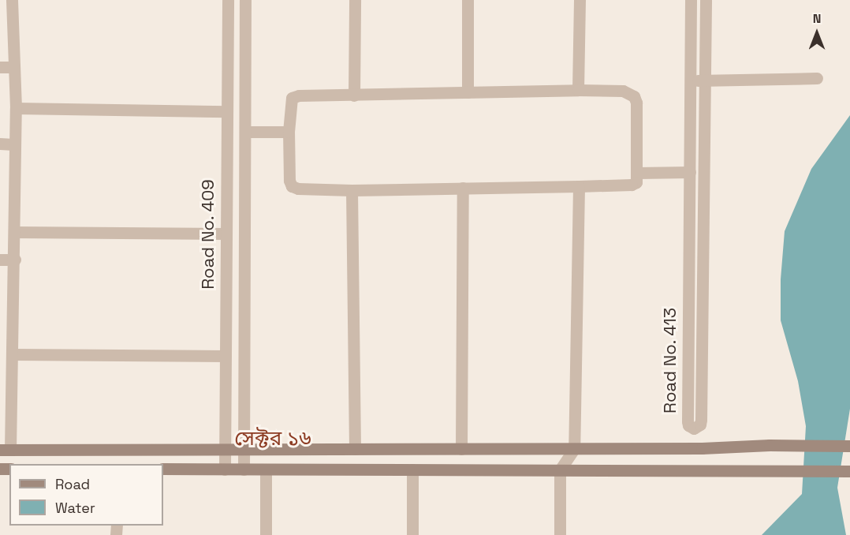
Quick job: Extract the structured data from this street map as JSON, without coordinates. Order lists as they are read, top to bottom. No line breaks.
{"streets":{"street":["Road No. 409","Road No. 413"]},"districts":["সেক্টর ১৬"],"legend":["Road","Water"],"north":"top"}
